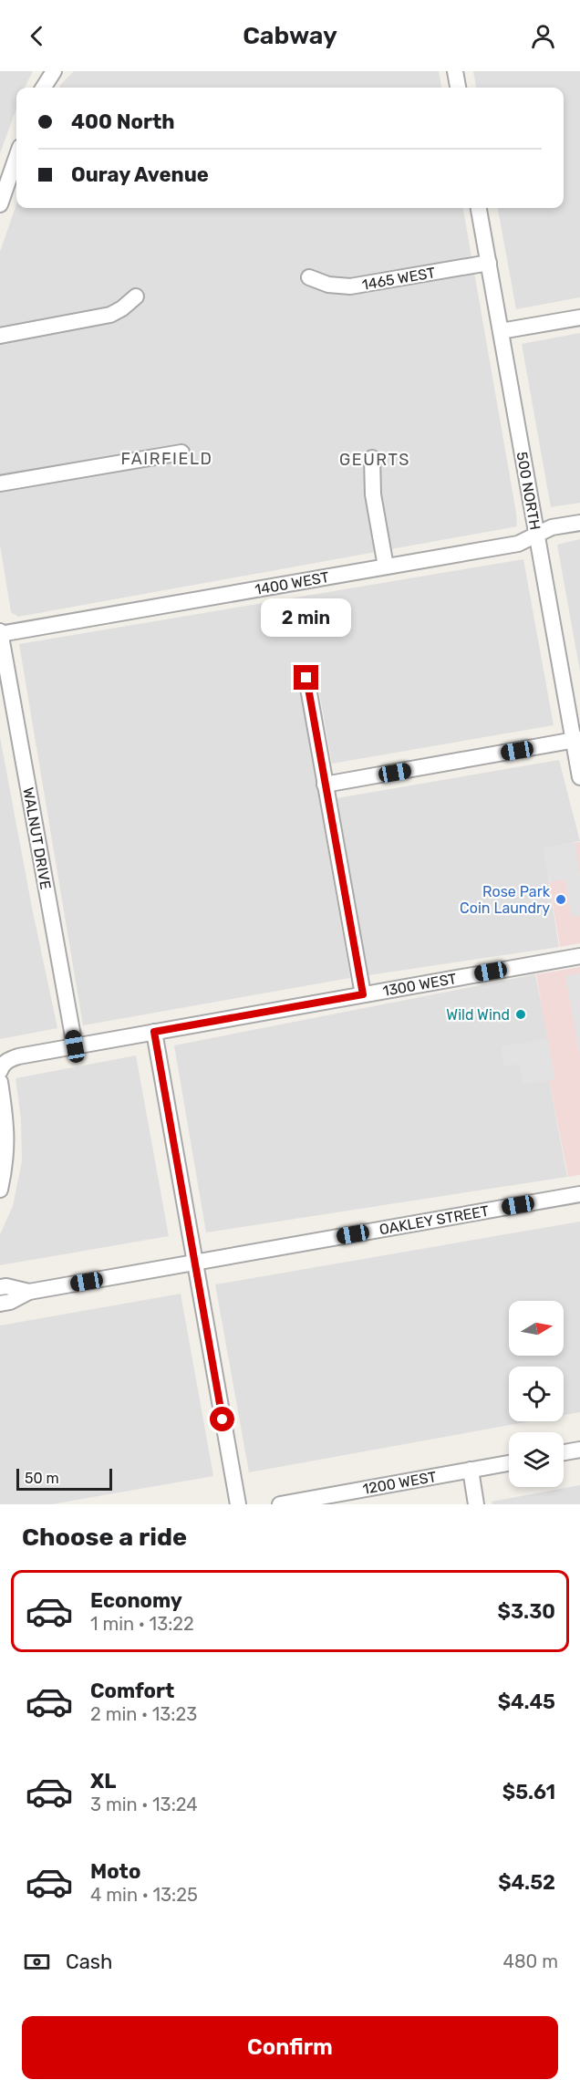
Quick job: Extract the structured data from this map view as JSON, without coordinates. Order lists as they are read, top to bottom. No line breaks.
{"streets":{"street":["1465 WEST","500 NORTH","1400 WEST","WALNUT DRIVE","1300 WEST","OAKLEY STREET","1200 WEST"]},"crossings":[["1465 WEST","500 NORTH"],["500 NORTH","1400 WEST"],["1400 WEST","WALNUT DRIVE"],["WALNUT DRIVE","1300 WEST"]],"districts":["FAIRFIELD","GEURTS"],"places":["Rose Park Coin Laundry","Wild Wind"],"scale_bar":"50 m","north":"right","page":{"header":"Cabway","banner":["400 North","Ouray Avenue"],"bubble":"2 min","scale":"50 m","heading":"Choose a ride","list":[{"name":"Economy","note":"1 min · 13:22","value":"$3.30"},{"name":"Comfort","note":"2 min · 13:23","value":"$4.45"},{"name":"XL","note":"3 min · 13:24","value":"$5.61"},{"name":"Moto","note":"4 min · 13:25","value":"$4.52"}],"pay":["Cash","480 m"],"buttons":"Confirm"}}
